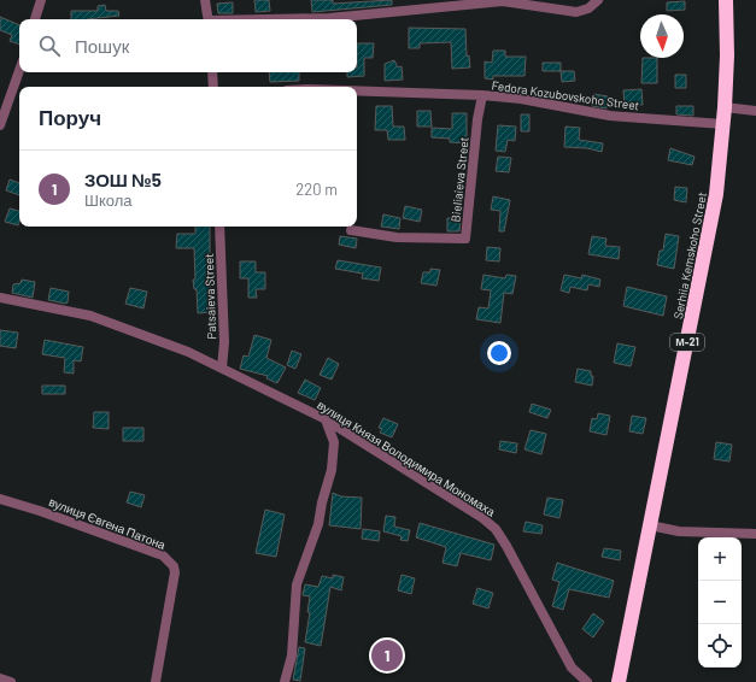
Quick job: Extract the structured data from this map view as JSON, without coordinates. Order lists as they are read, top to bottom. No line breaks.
{"streets":{"highway":["Serhiia Kemskoho Street","М-21"],"street":["Fedora Kozubovskoho Street","Bieliaieva Street","Patsaieva Street","вулиця Князя Володимира Мономаха","вулиця Євгена Патона"]},"crossings":[["Fedora Kozubovskoho Street","Bieliaieva Street"],["Fedora Kozubovskoho Street","Serhiia Kemskoho Street"],["Patsaieva Street","вулиця Князя Володимира Мономаха"]],"north":"bottom","page":{"search":"Пошук","heading":"Поруч","list":[{"mark":"1","name":"ЗОШ №5","note":"Школа","value":"220 m"}],"map_buttons":["+","−"],"pins":"1"}}
